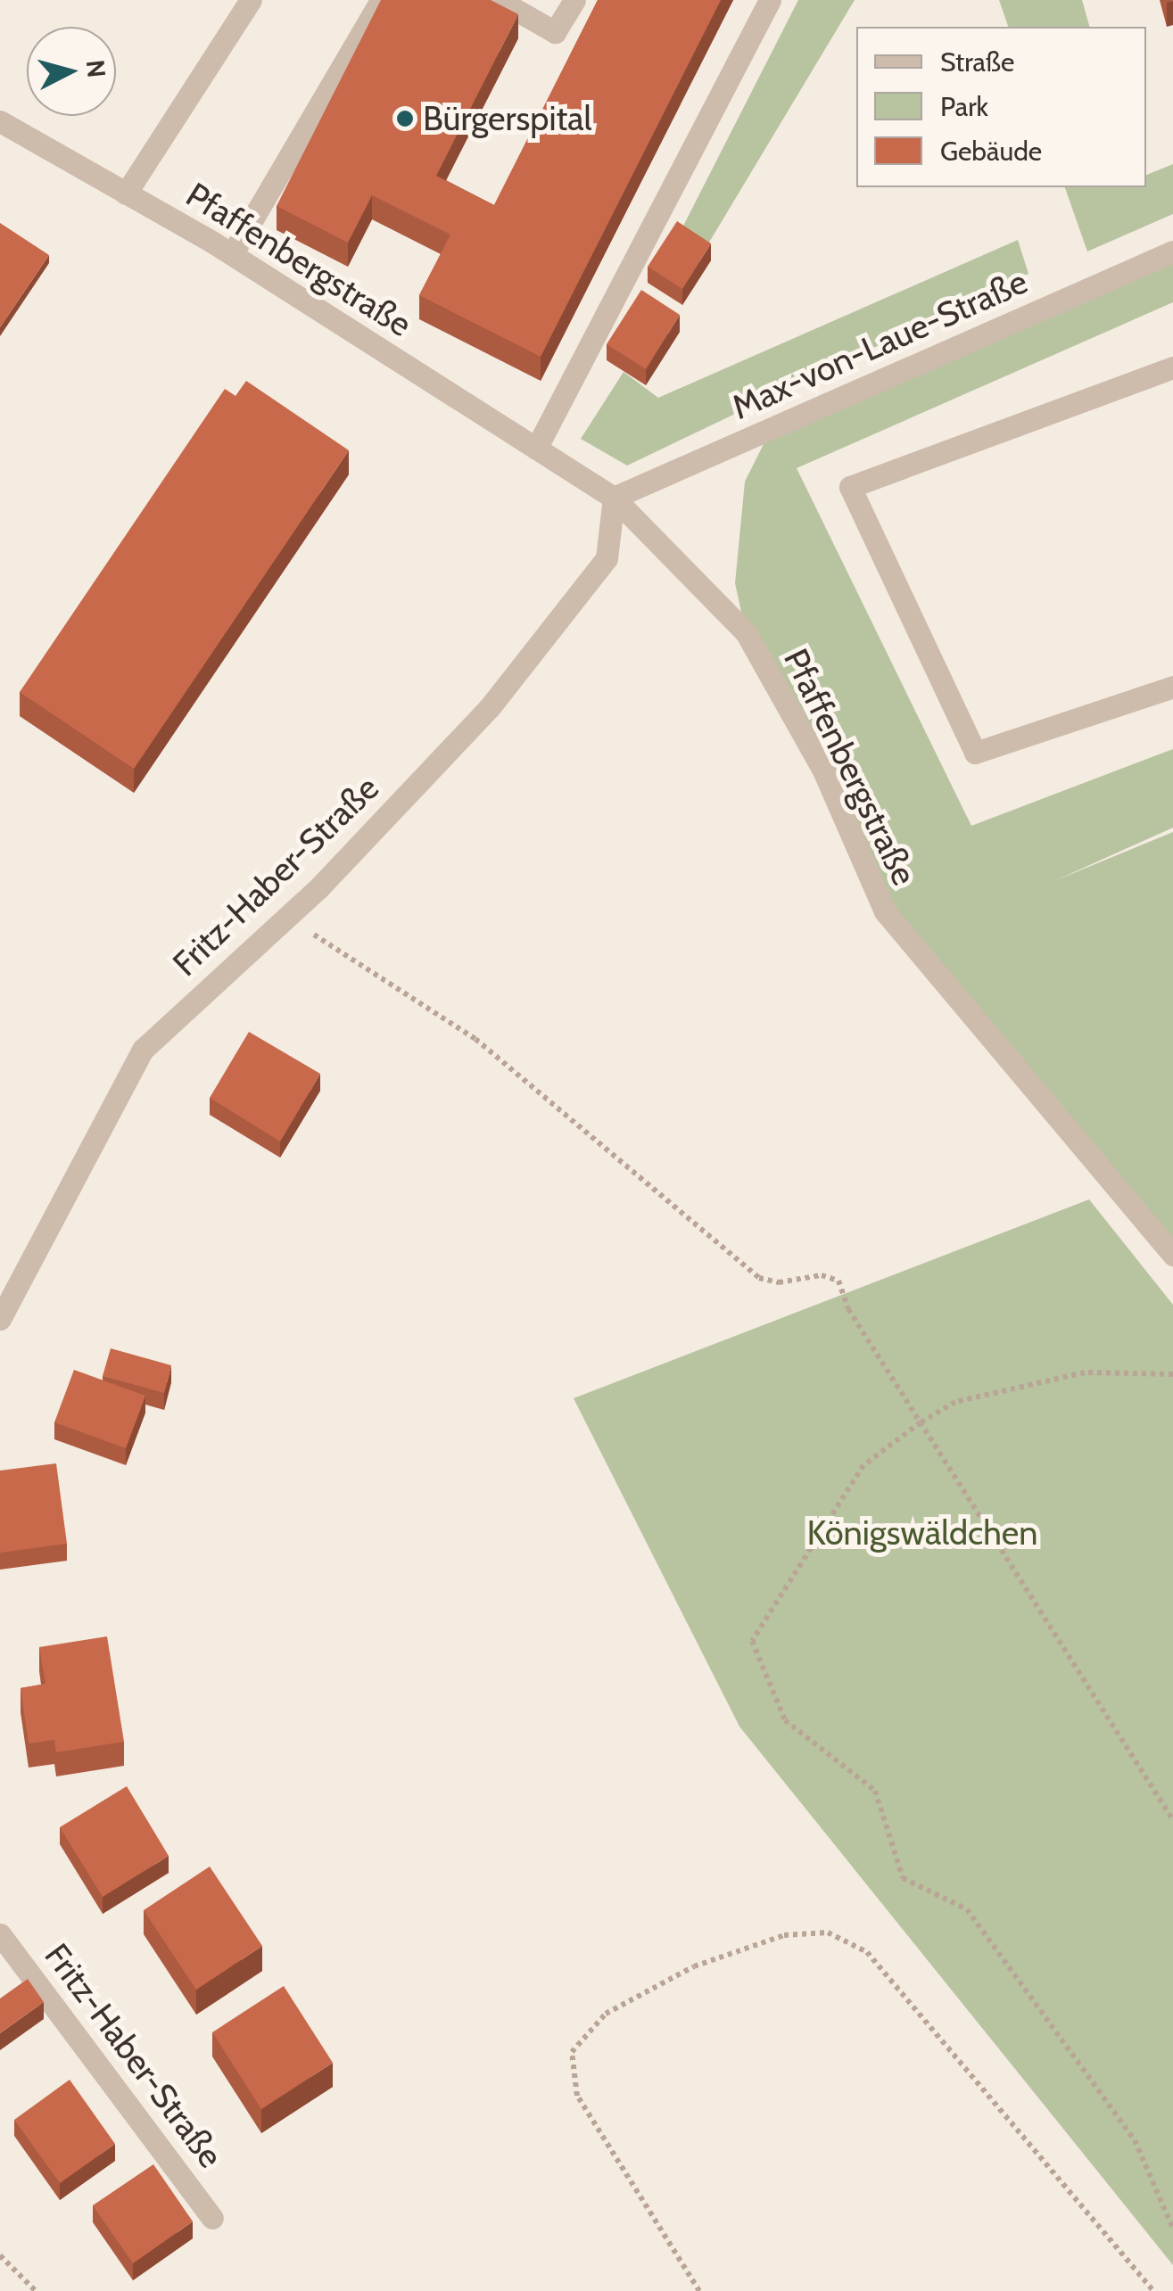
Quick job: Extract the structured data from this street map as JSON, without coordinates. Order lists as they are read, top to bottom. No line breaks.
{"streets":{"street":["Pfaffenbergstraße","Max-von-Laue-Straße","Fritz-Haber-Straße"]},"crossings":[["Pfaffenbergstraße","Max-von-Laue-Straße"],["Pfaffenbergstraße","Fritz-Haber-Straße"],["Max-von-Laue-Straße","Fritz-Haber-Straße"]],"parks":["Königswäldchen"],"places":["Bürgerspital"],"legend":["Straße","Park","Gebäude"],"north":"right"}
